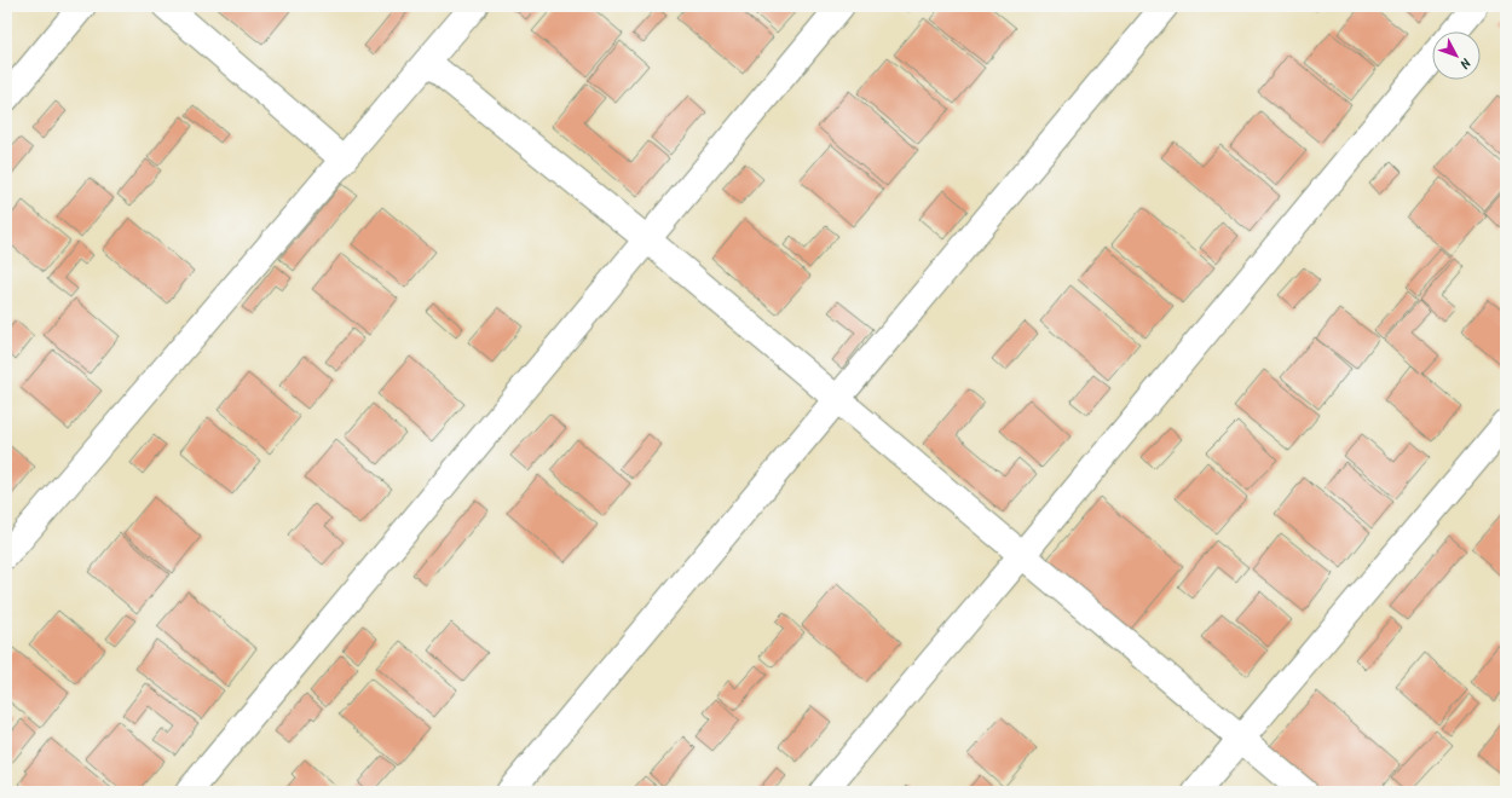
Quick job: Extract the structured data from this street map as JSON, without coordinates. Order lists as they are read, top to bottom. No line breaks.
{"north":"bottom right"}
